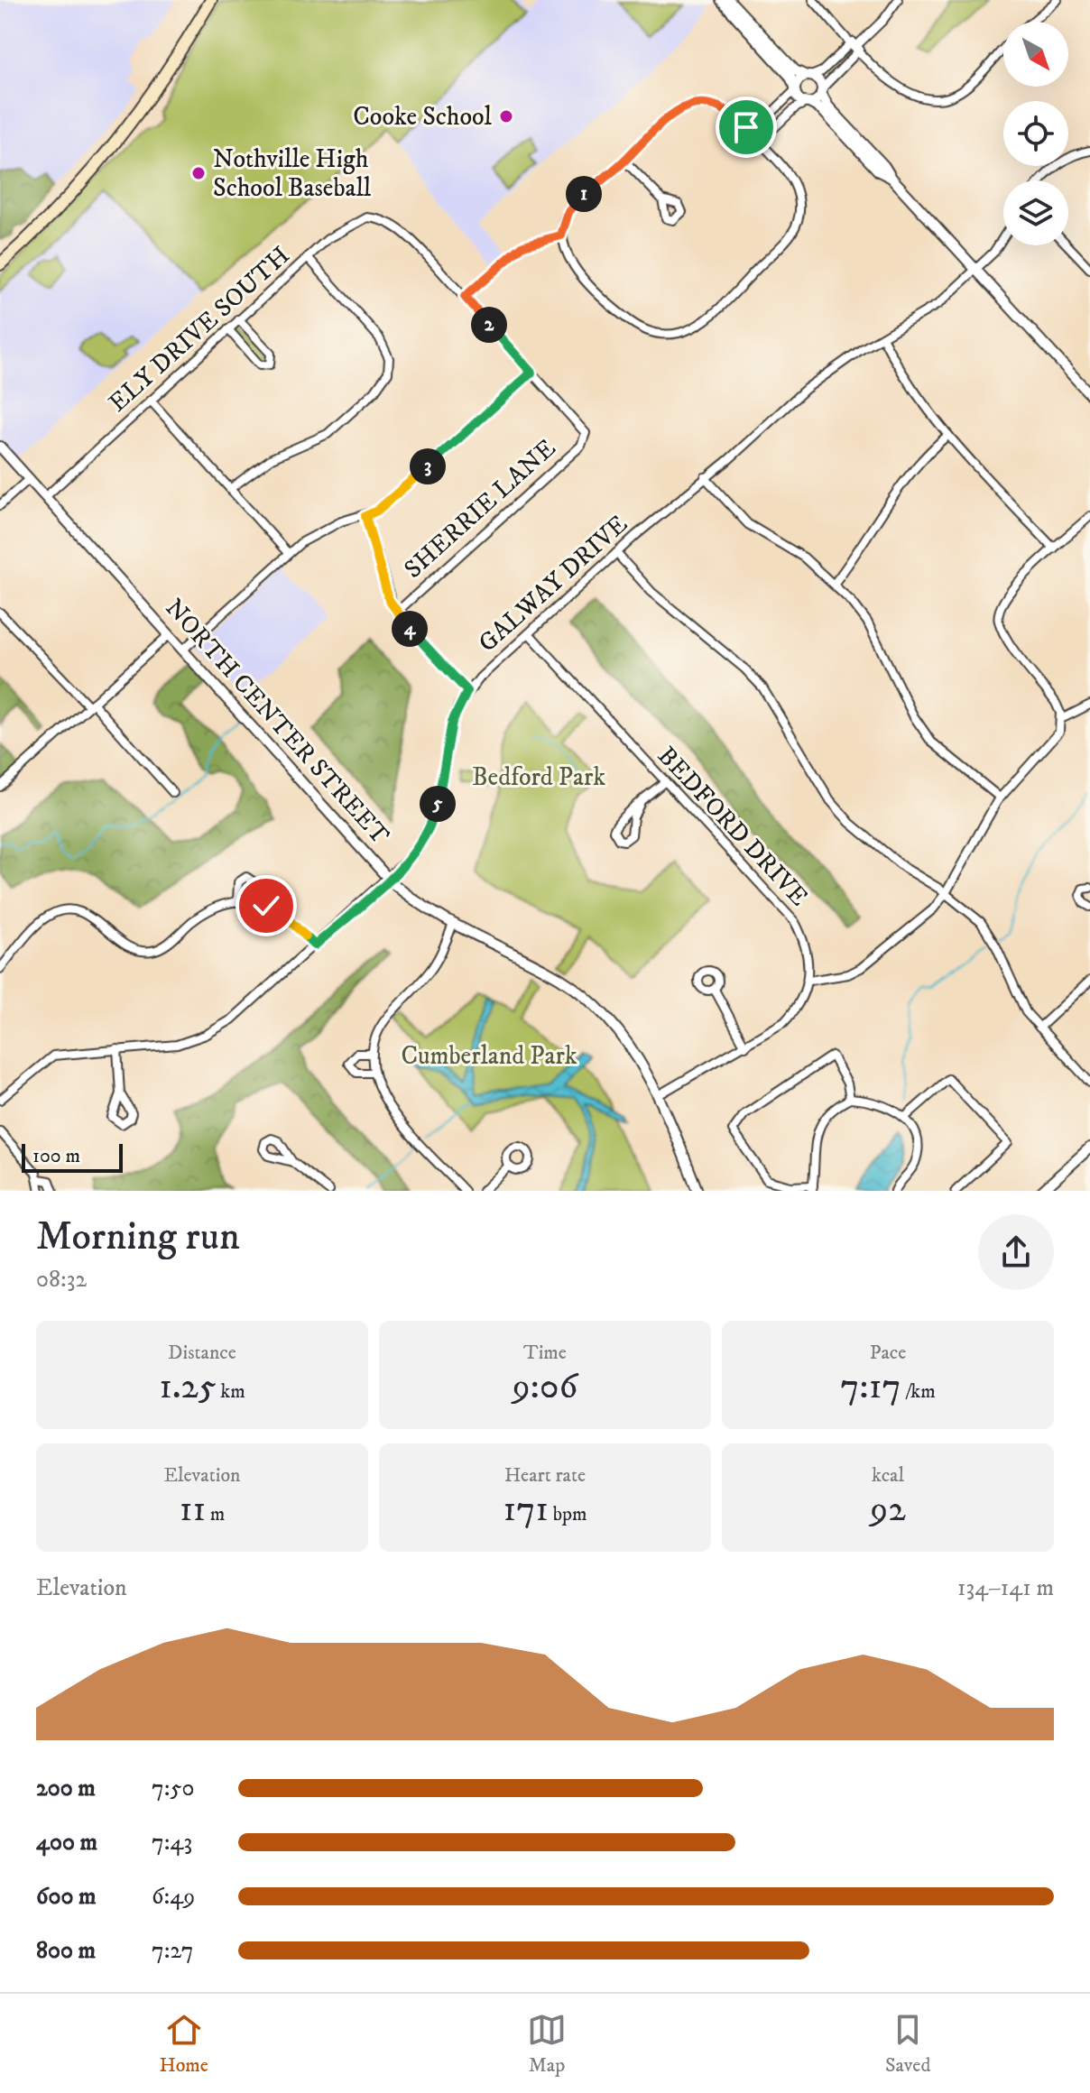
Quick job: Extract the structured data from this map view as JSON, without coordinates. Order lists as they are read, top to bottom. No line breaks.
{"streets":{"street":["ELY DRIVE SOUTH","SHERRIE LANE","GALWAY DRIVE","NORTH CENTER STREET","BEDFORD DRIVE"]},"crossings":[["ELY DRIVE SOUTH","NORTH CENTER STREET"],["GALWAY DRIVE","NORTH CENTER STREET"],["GALWAY DRIVE","BEDFORD DRIVE"]],"parks":["Bedford Park","Cumberland Park"],"places":["Cooke School","Nothville High School Baseball"],"scale_bar":"100 m","north":"bottom right","page":{"pins":["1","2","3","4","5"],"scale":"100 m","heading":["Morning run","08:32"],"stats":[["Distance","1.25 km"],["Time","9:06"],["Pace","7:17 /km"],["Elevation","11 m"],["Heart rate","171 bpm"],["kcal","92"]],"chart":["Elevation","134–141 m"],"list":[{"name":"200 m","note":"7:50"},{"name":"400 m","note":"7:43"},{"name":"600 m","note":"6:49"},{"name":"800 m","note":"7:27"}],"tabs":["Home","Map","Saved"]}}
